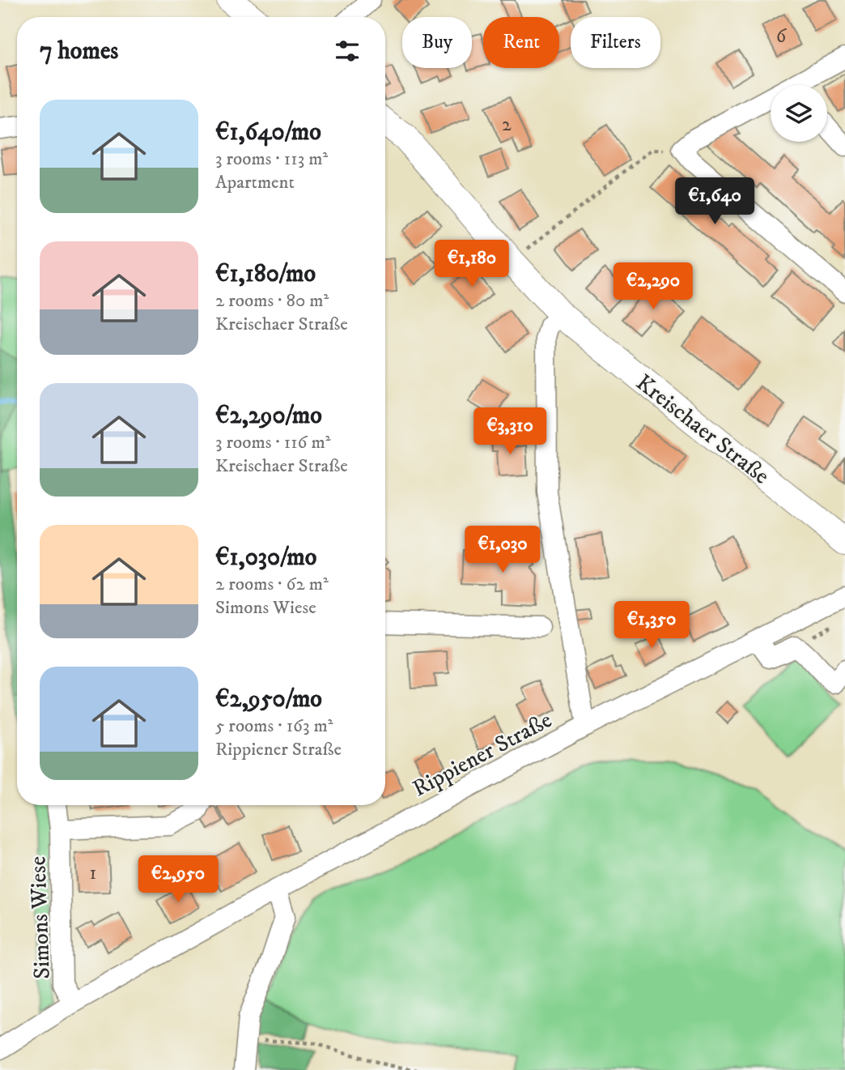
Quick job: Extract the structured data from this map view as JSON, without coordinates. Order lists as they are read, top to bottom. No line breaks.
{"streets":{"main road":["Kreischaer Straße"],"street":["Rippiener Straße","Simons Wiese"]},"crossings":[["Rippiener Straße","Simons Wiese"]],"house_numbers":["6","2","1"],"page":{"chip":["Buy","Rent","Filters"],"heading":"7 homes","list":[{"name":"€1,640/mo","note":"3 rooms · 113 m² · Apartment"},{"name":"€1,180/mo","note":"2 rooms · 80 m² · Kreischaer Straße"},{"name":"€2,290/mo","note":"3 rooms · 116 m² · Kreischaer Straße"},{"name":"€1,030/mo","note":"2 rooms · 62 m² · Simons Wiese"},{"name":"€2,950/mo","note":"5 rooms · 163 m² · Rippiener Straße"}],"price":["€1,640","€1,180","€2,290","€3,310","€1,030","€1,350","€2,950"]}}
